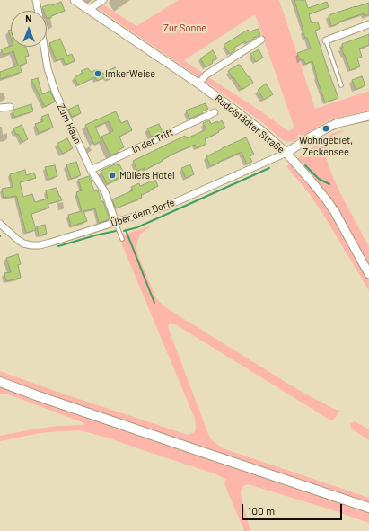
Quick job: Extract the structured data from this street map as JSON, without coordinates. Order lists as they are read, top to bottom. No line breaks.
{"streets":{"street":["Zum Haun","Rudolstädter Straße","In der Trift","Über dem Dorfe"]},"crossings":[["Zum Haun","In der Trift"],["Zum Haun","Über dem Dorfe"],["Rudolstädter Straße","Über dem Dorfe"]],"parks":["Zur Sonne"],"places":["ImkerWeise","Wohngebiet, Zeckensee","Müllers Hotel"],"scale_bar":"100 m","north":"top"}
